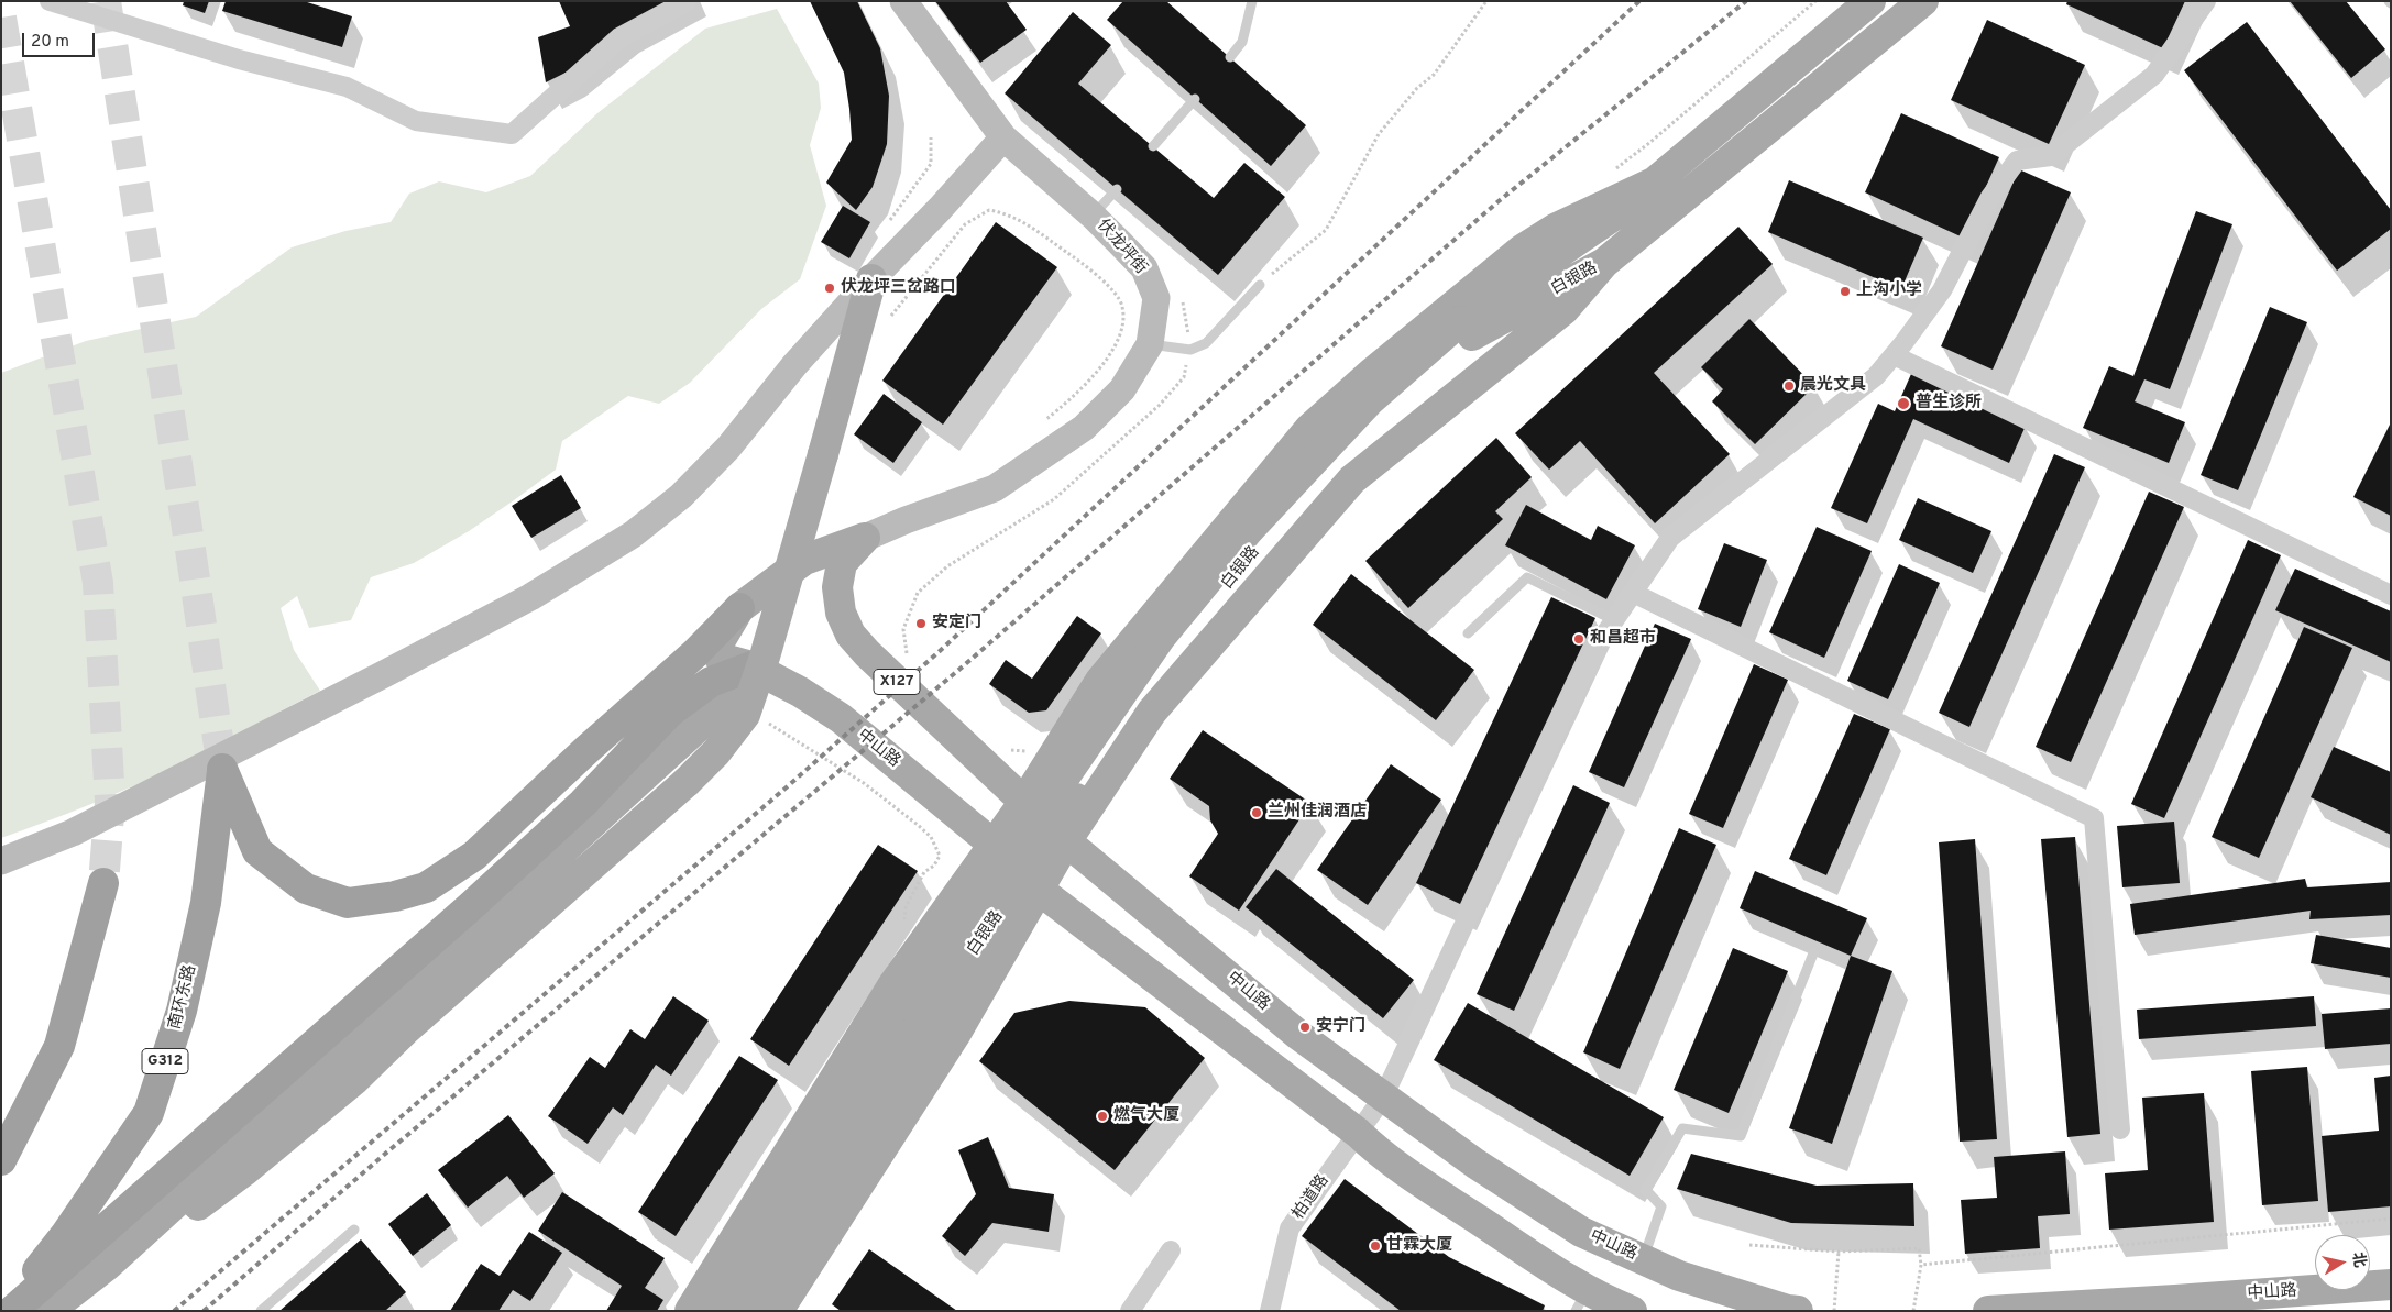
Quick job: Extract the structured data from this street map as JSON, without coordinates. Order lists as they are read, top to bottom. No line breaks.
{"streets":{"highway":["南环东路","G312"],"main road":["伏龙坪街","白银路","X127","中山路"],"street":["柏道路"]},"crossings":[["伏龙坪街","中山路"],["中山路","南环东路"],["中山路","柏道路"]],"places":["伏龙坪三岔路口","上沟小学","晨光文具","普生诊所","安定门","和昌超市","兰州佳润酒店","安宁门","燃气大厦","甘霖大厦"],"scale_bar":"20 m","north":"right"}
